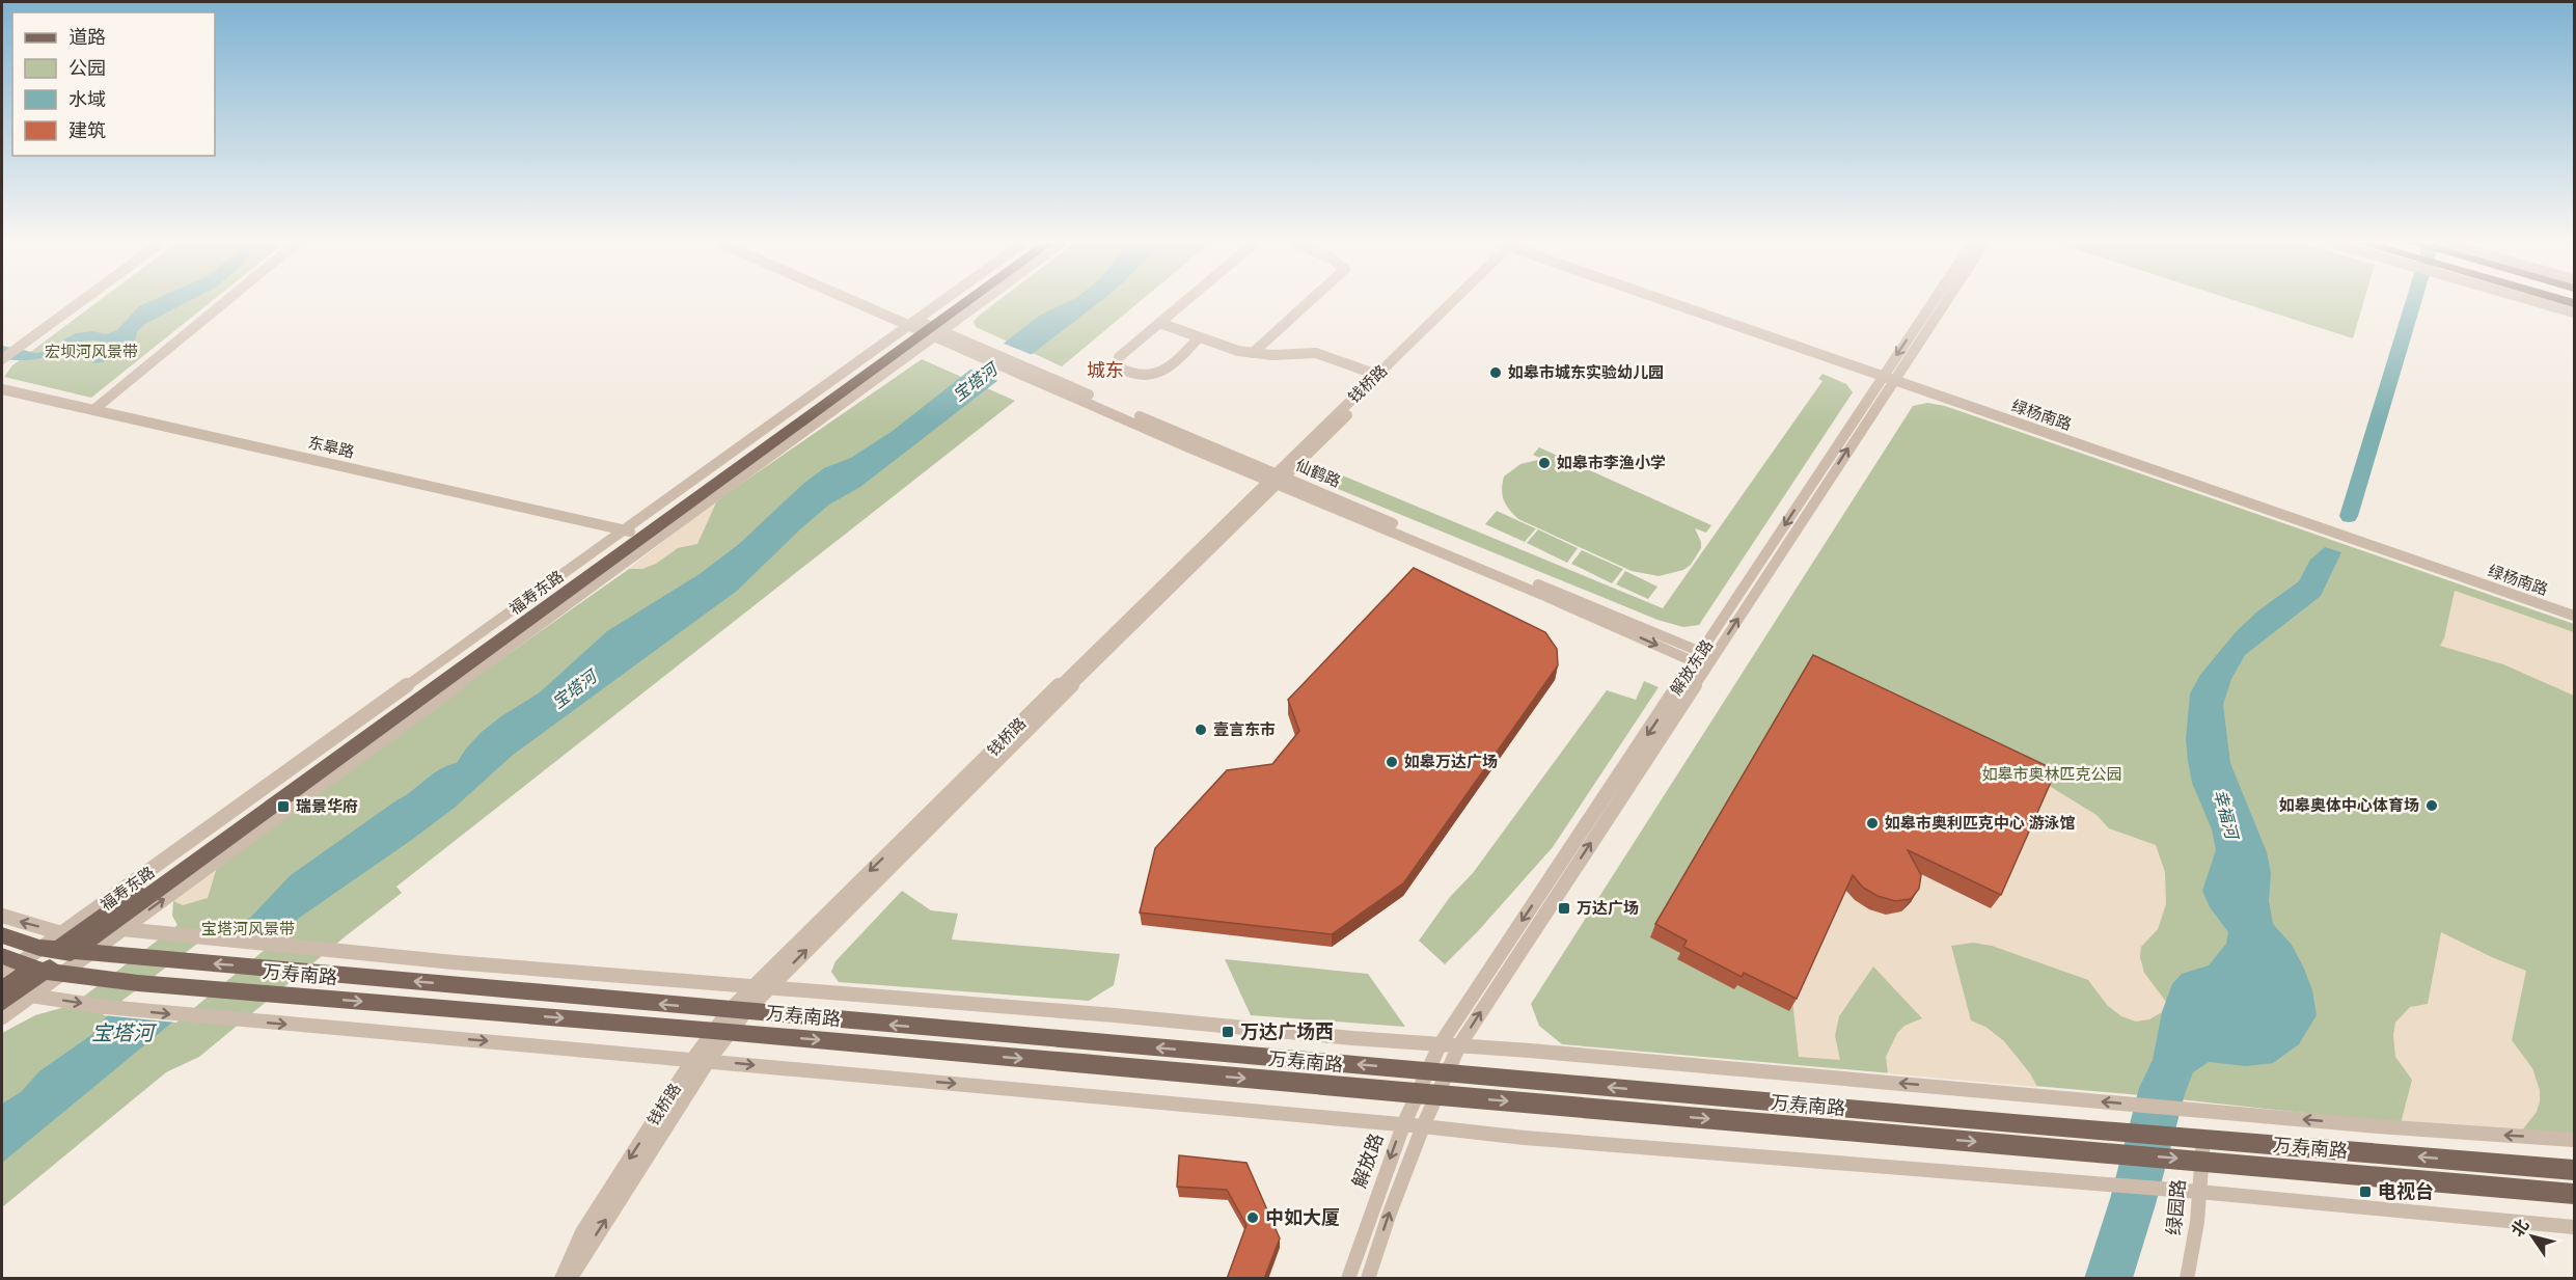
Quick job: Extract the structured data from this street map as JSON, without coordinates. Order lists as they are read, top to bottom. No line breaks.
{"streets":{"main road":["福寿东路","万寿南路"],"street":["钱桥路","绿杨南路","东皋路","仙鹤路","解放东路","解放路","绿园路"]},"crossings":[["钱桥路","仙鹤路"],["钱桥路","万寿南路"],["绿杨南路","解放东路"],["东皋路","福寿东路"],["仙鹤路","福寿东路"],["仙鹤路","解放东路"],["福寿东路","万寿南路"],["解放东路","万寿南路"],["解放东路","解放路"],["万寿南路","解放路"],["万寿南路","绿园路"]],"districts":["城东"],"water":["宝塔河","幸福河"],"parks":["宏坝河风景带","如皋市奥林匹克公园","宝塔河风景带"],"places":{"other":["如皋市城东实验幼儿园","如皋市李渔小学","壹言东市","如皋万达广场","如皋奥体中心体育场","如皋市奥利匹克中心 游泳馆","中如大厦"],"transit":["瑞景华府","万达广场","万达广场西","电视台"]},"legend":["道路","公园","水域","建筑"],"north":"top left"}
